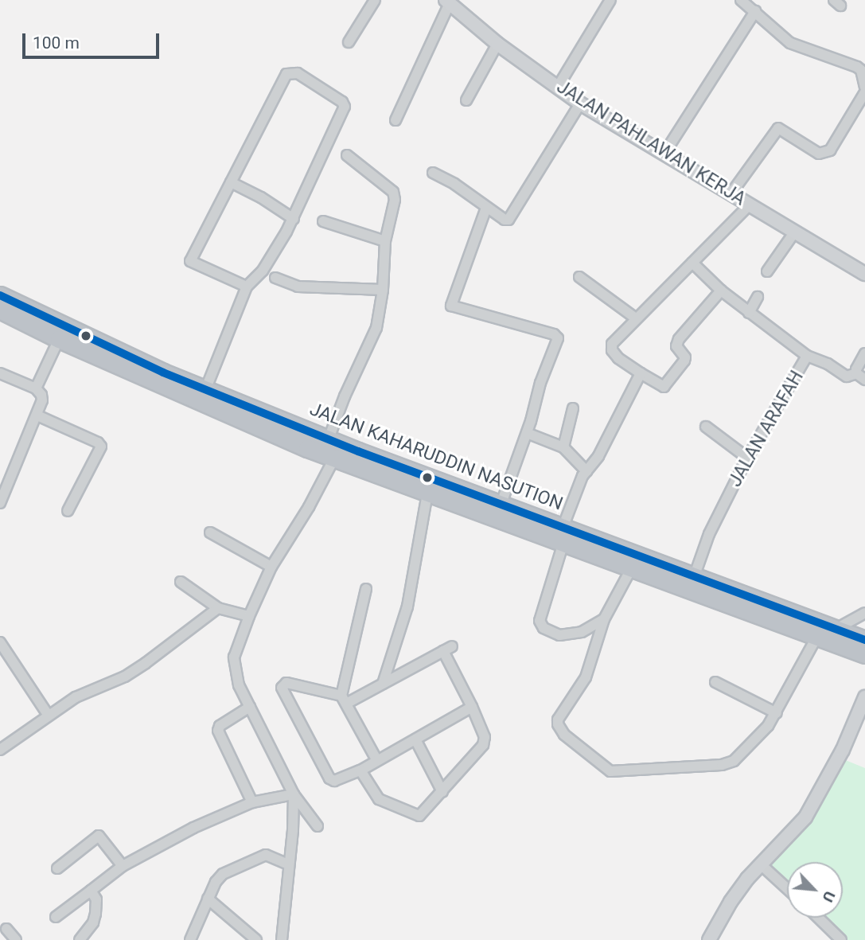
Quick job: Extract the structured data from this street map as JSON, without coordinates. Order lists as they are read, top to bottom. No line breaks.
{"streets":{"highway":["JALAN KAHARUDDIN NASUTION"],"street":["JALAN PAHLAWAN KERJA","JALAN ARAFAH"]},"crossings":[["JALAN ARAFAH","JALAN KAHARUDDIN NASUTION"]],"scale_bar":"100 m","north":"bottom right"}
